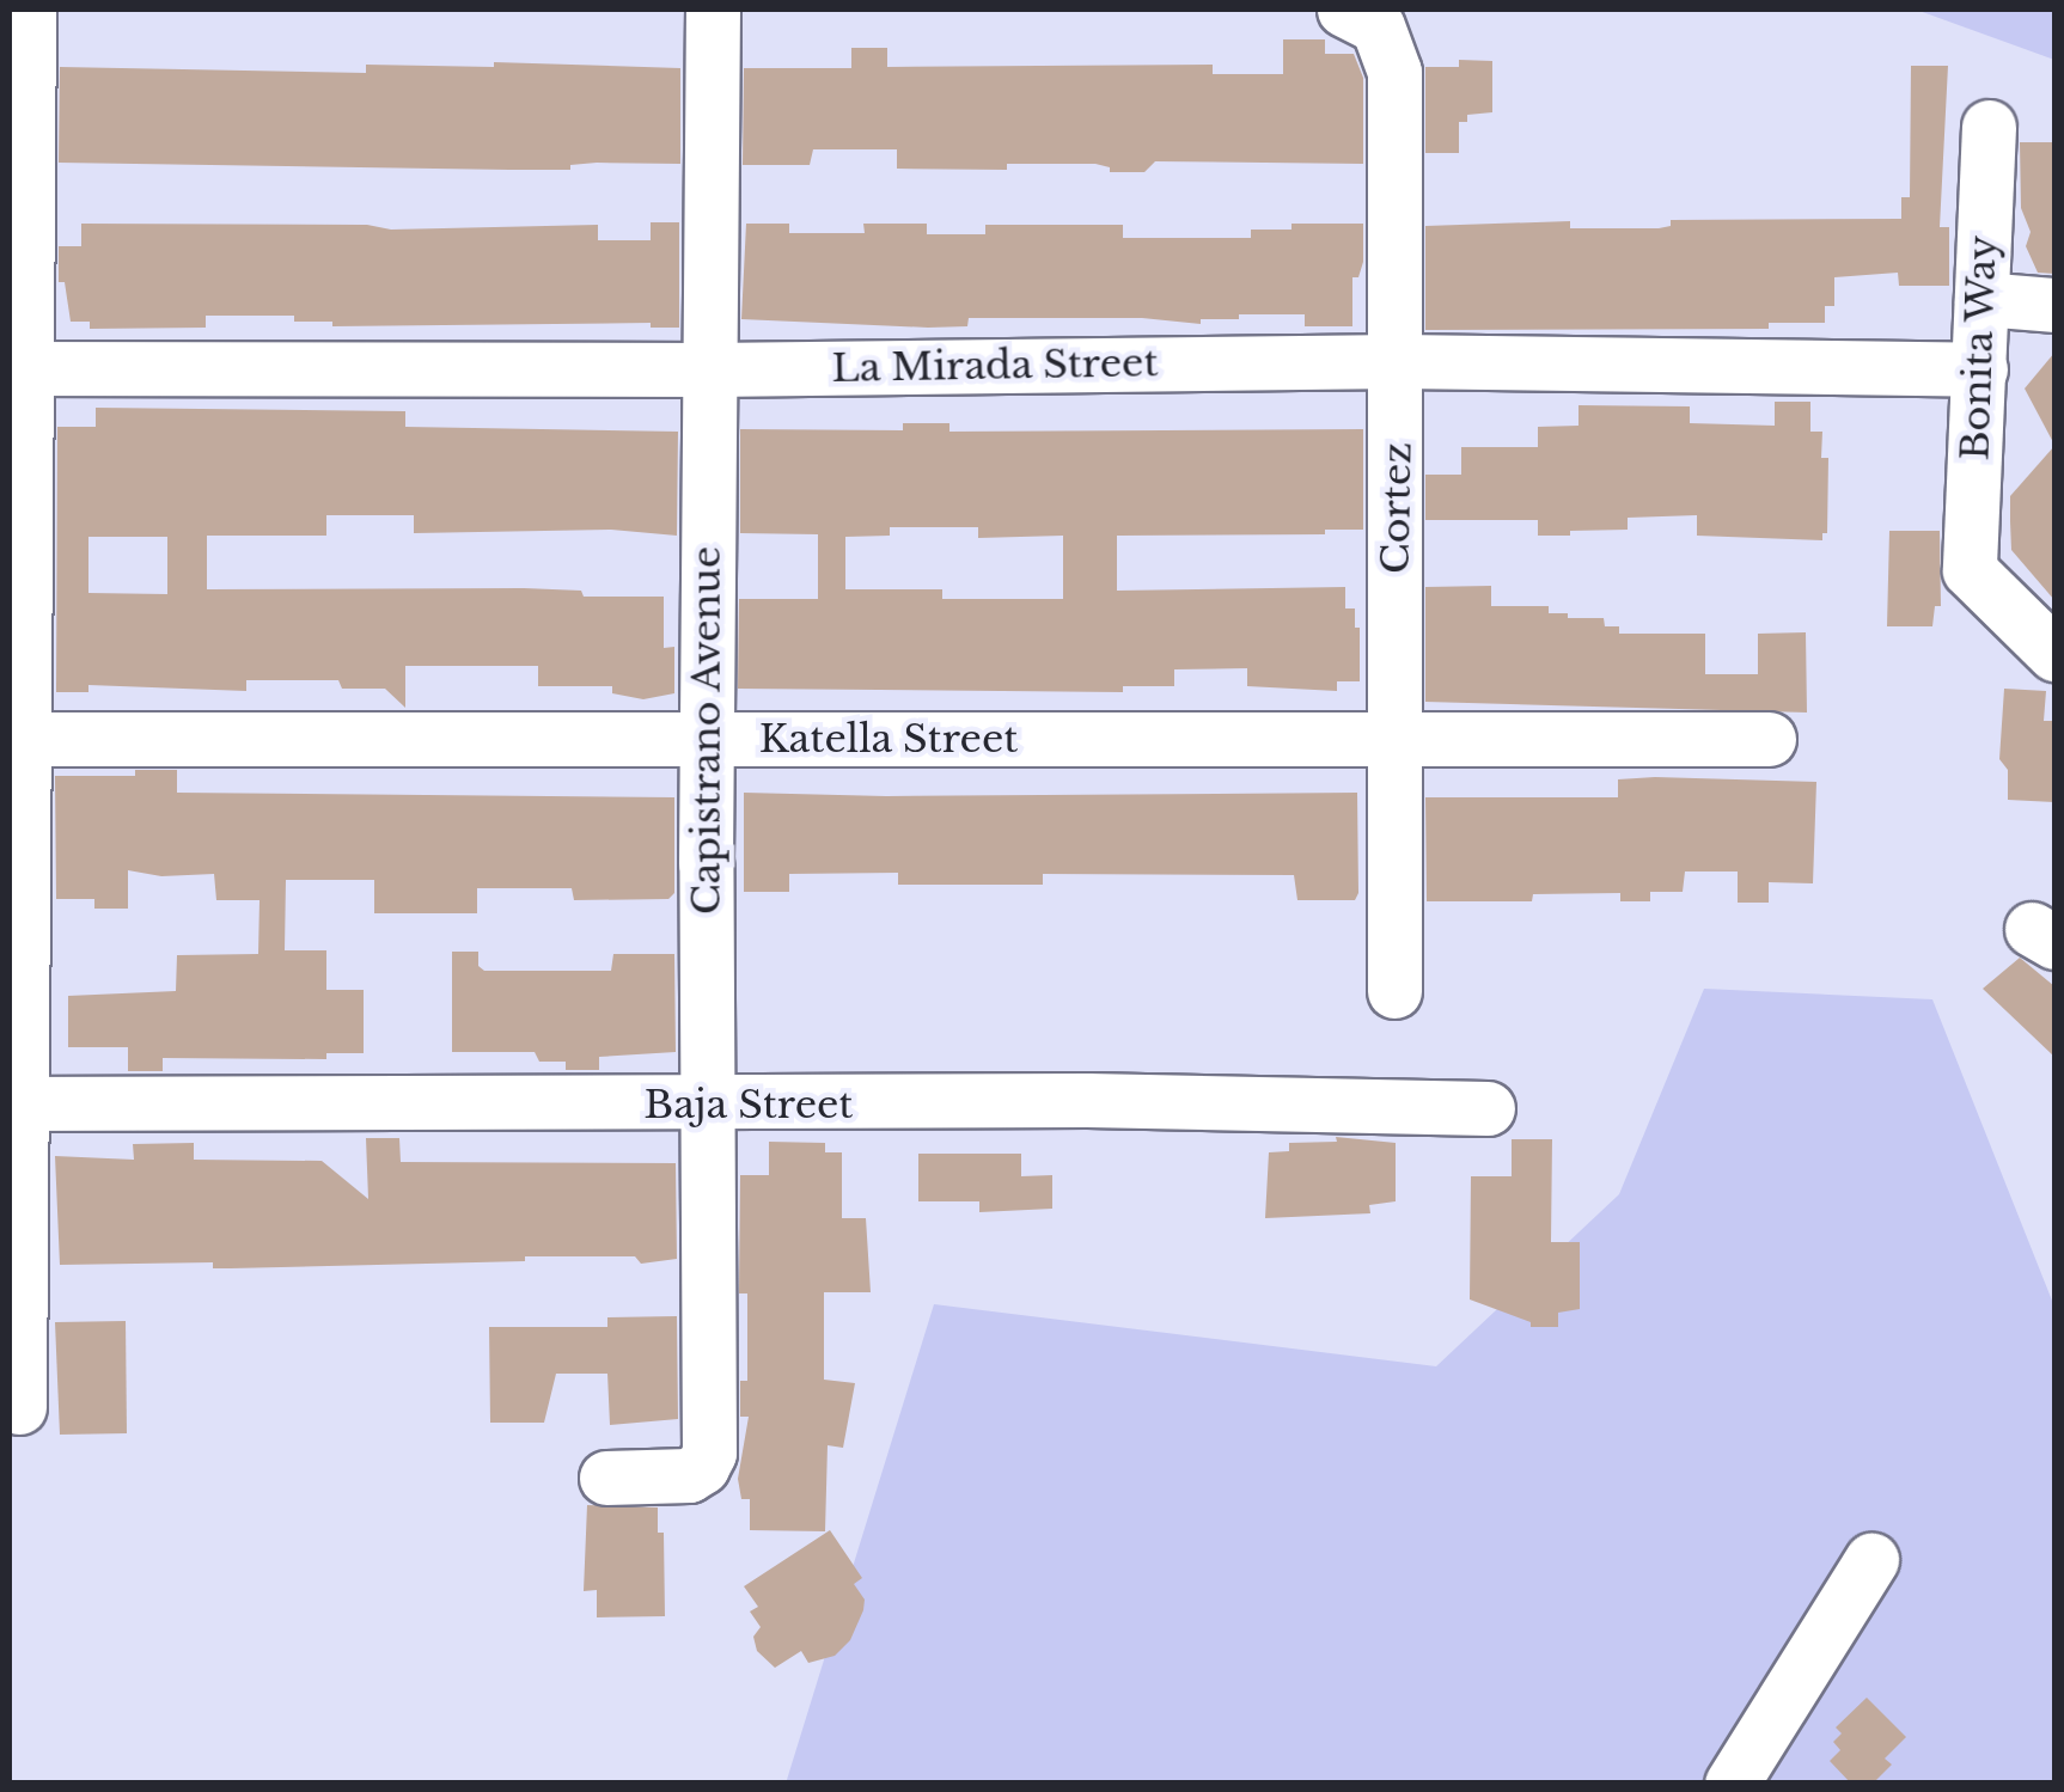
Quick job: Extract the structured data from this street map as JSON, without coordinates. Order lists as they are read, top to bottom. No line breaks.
{"streets":{"street":["Bonita Way","La Mirada Street","Cortez","Capistrano Avenue","Katella Street","Baja Street"]},"crossings":[["Bonita Way","La Mirada Street"],["La Mirada Street","Cortez"],["La Mirada Street","Capistrano Avenue"],["Cortez","Katella Street"],["Capistrano Avenue","Katella Street"],["Capistrano Avenue","Baja Street"]]}
